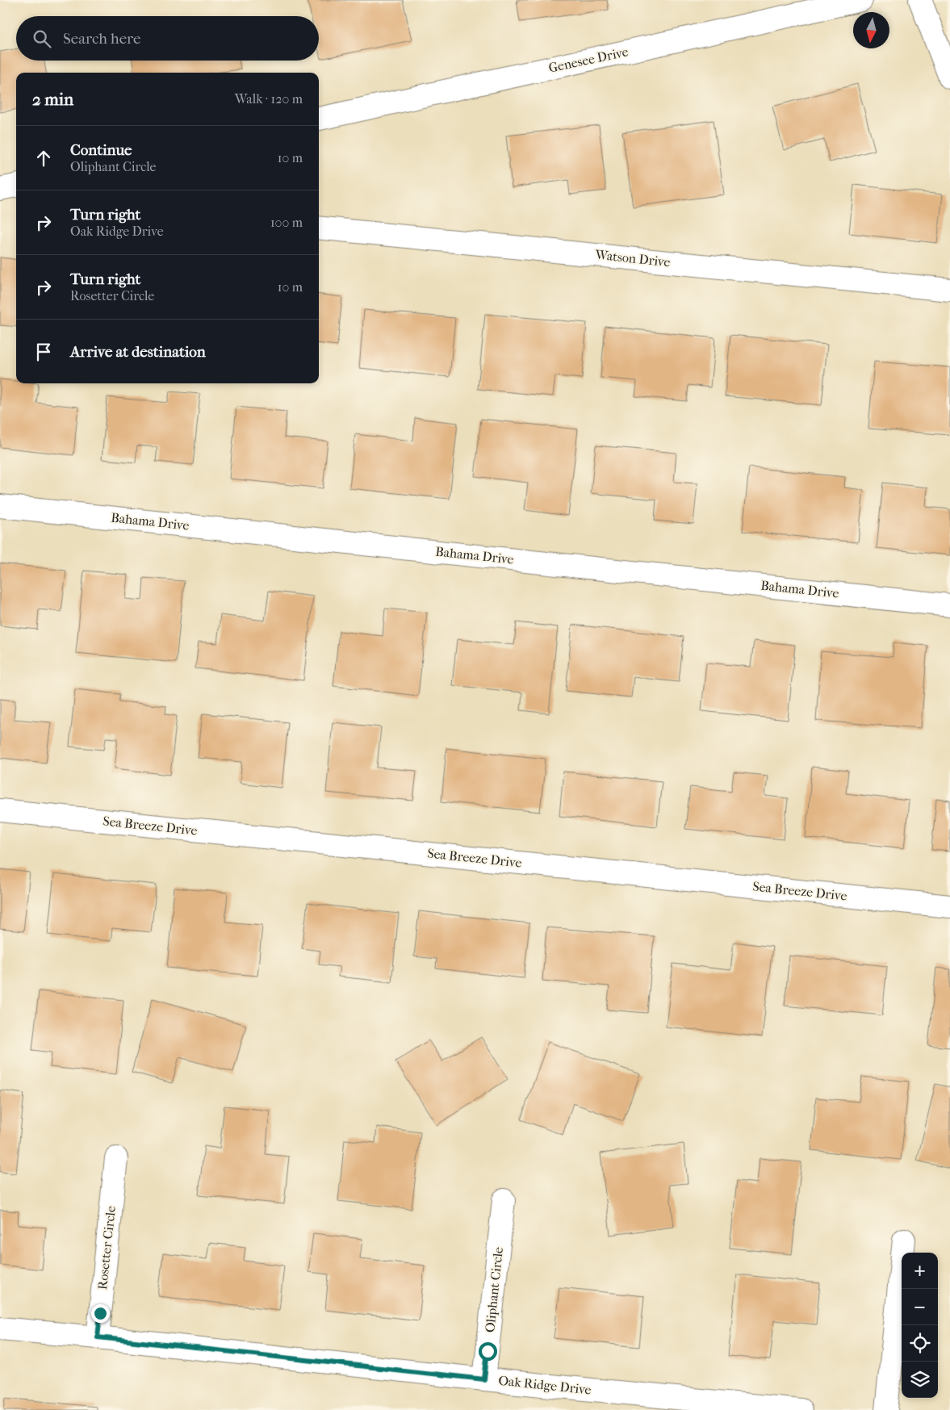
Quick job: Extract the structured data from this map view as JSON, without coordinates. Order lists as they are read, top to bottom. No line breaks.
{"streets":{"street":["Genesee Drive","Watson Drive","Bahama Drive","Sea Breeze Drive","Rosetter Circle","Oliphant Circle","Oak Ridge Drive"]},"crossings":[["Rosetter Circle","Oak Ridge Drive"],["Oliphant Circle","Oak Ridge Drive"]],"north":"bottom","page":{"search":"Search here","heading":["2 min","Walk · 120 m"],"list":[["Continue","Oliphant Circle","10 m"],["Turn right","Oak Ridge Drive","100 m"],["Turn right","Rosetter Circle","10 m"],"Arrive at destination"],"map_buttons":["+","−"]}}
